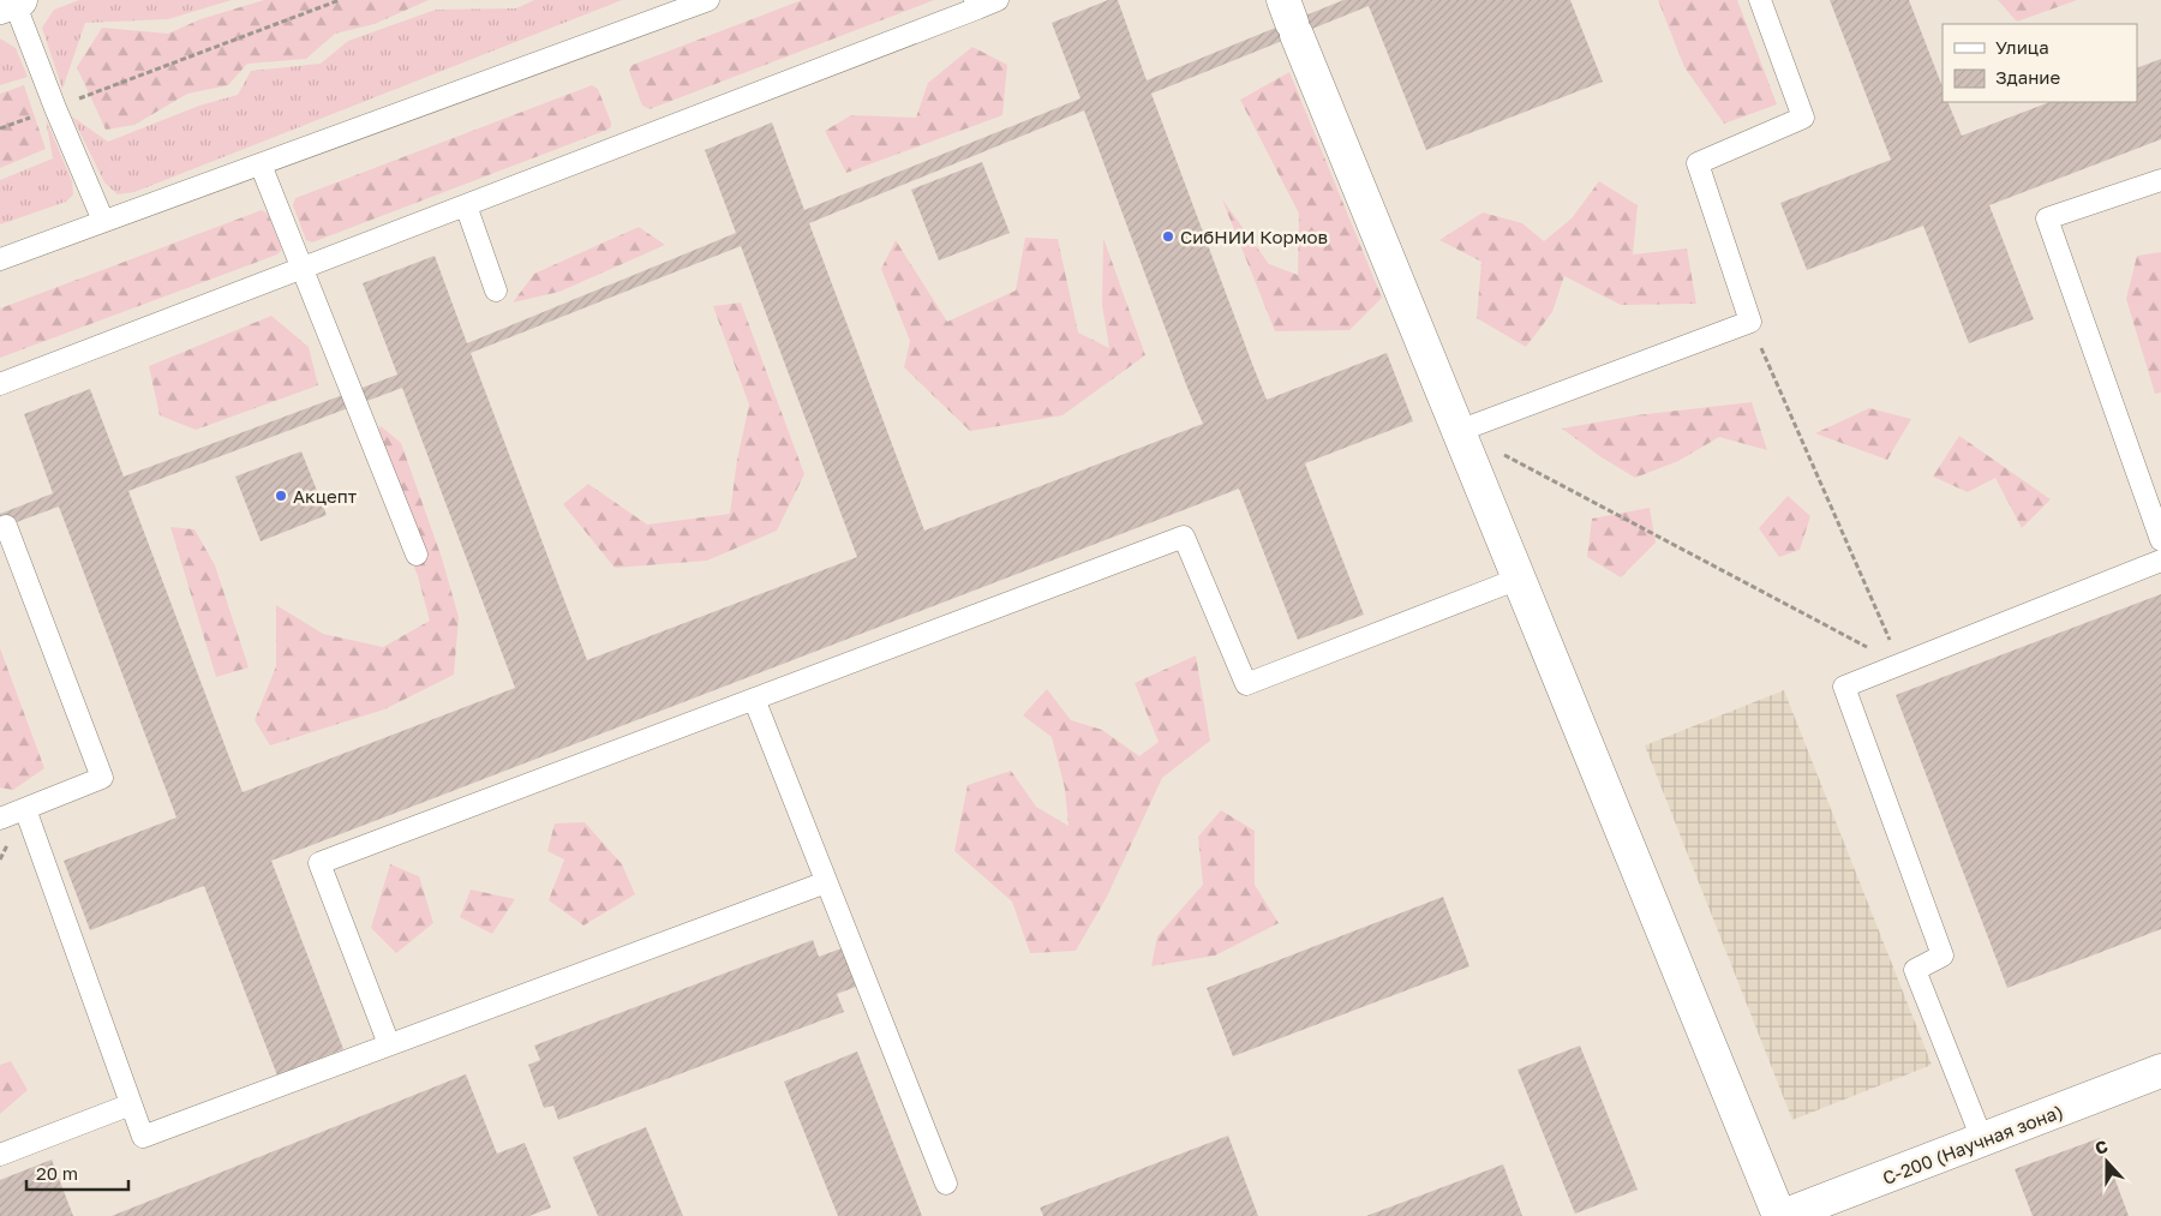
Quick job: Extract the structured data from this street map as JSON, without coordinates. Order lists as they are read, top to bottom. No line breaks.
{"streets":{"street":["С-200 (Научная зона)"]},"places":["СибНИИ Кормов","Акцепт"],"legend":["Улица","Здание"],"scale_bar":"20 m","north":"top"}
